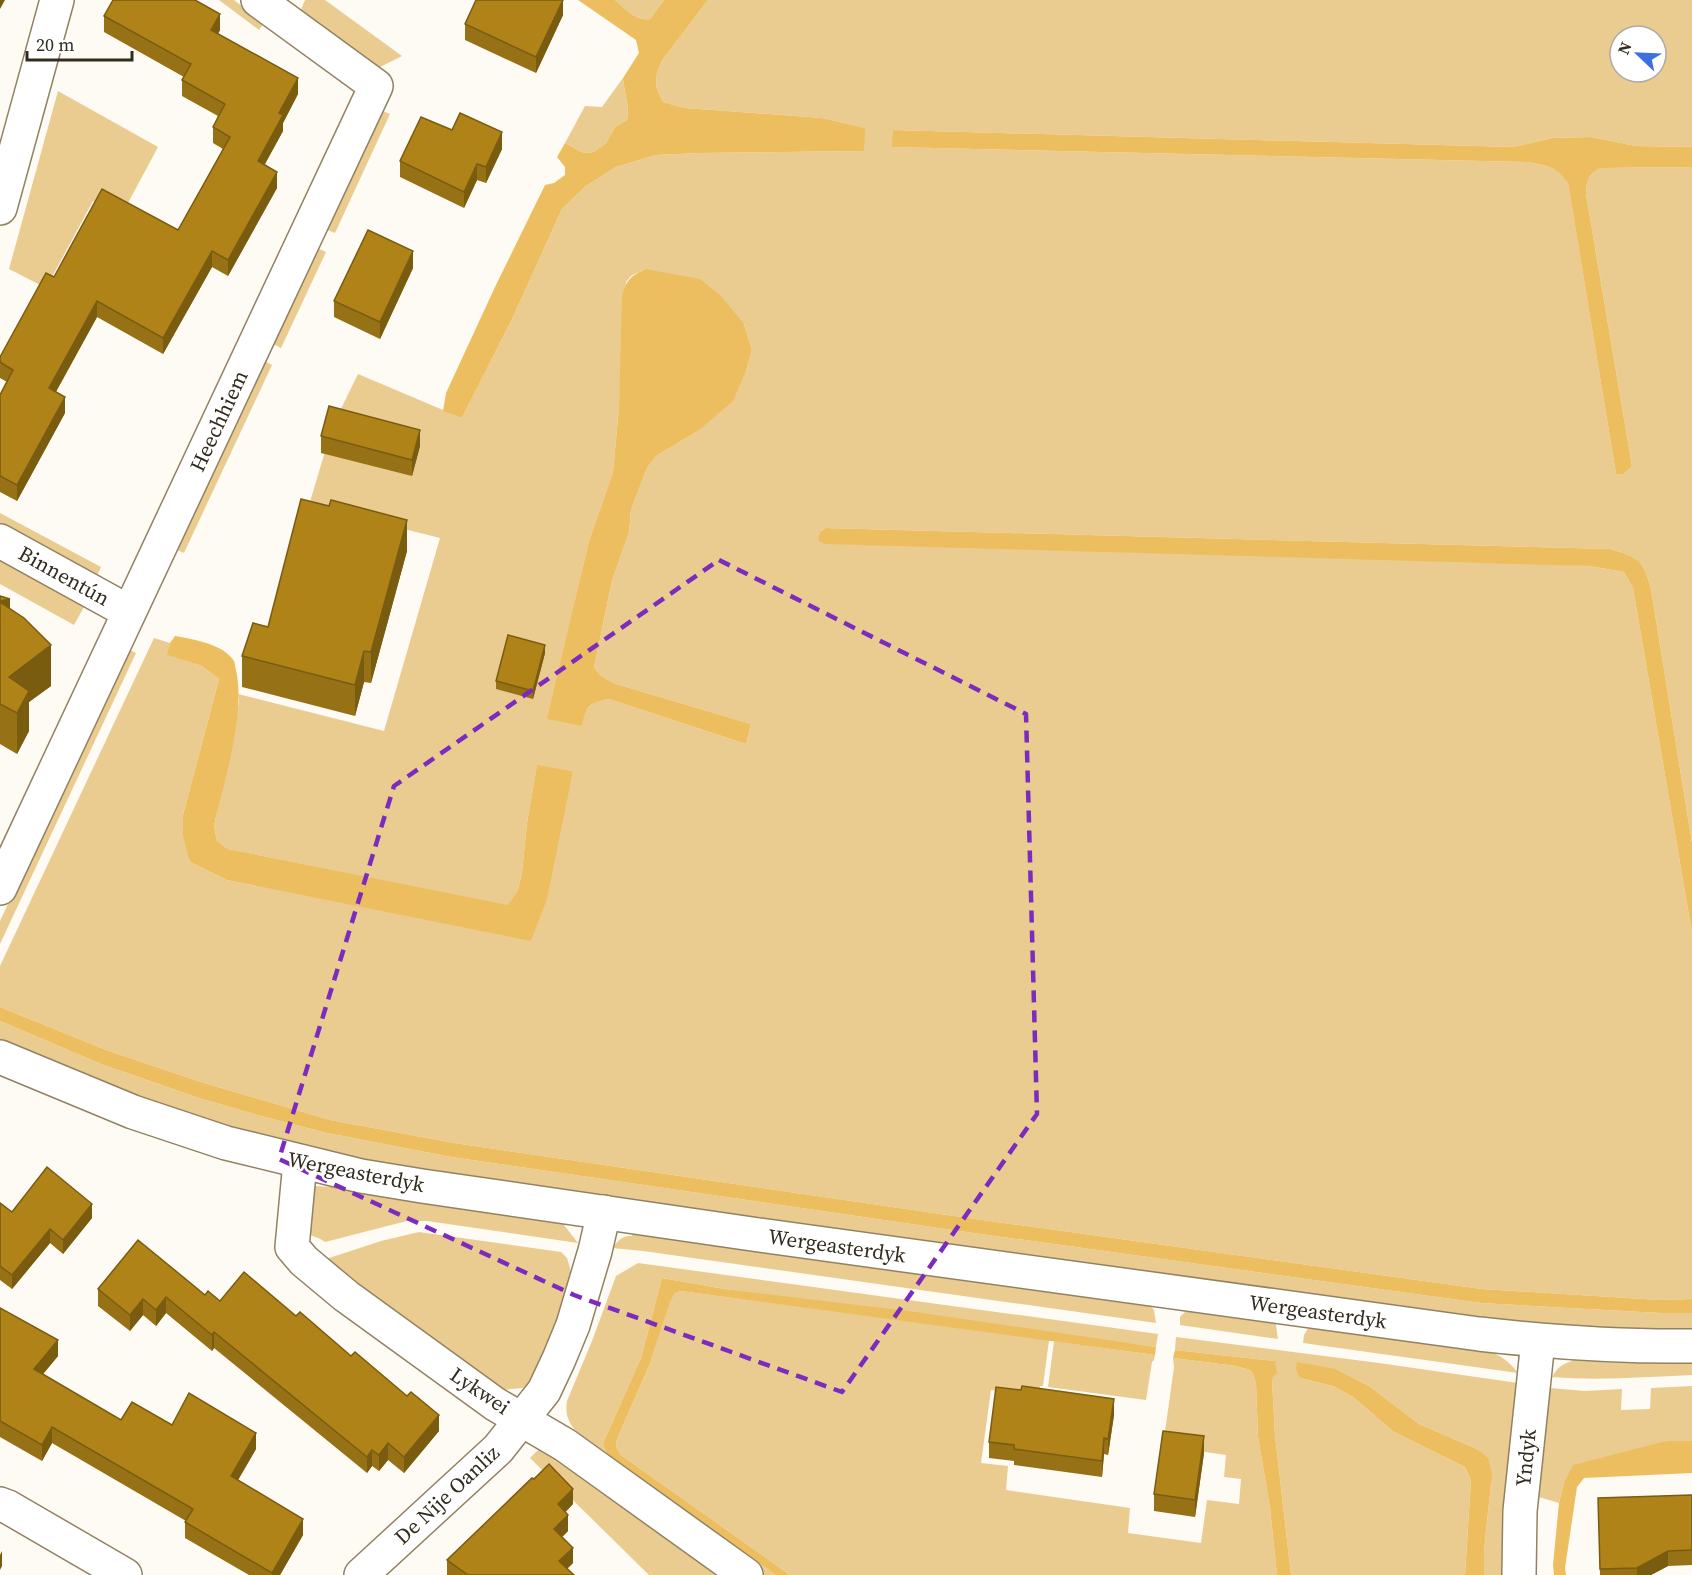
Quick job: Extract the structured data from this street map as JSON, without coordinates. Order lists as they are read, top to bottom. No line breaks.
{"streets":{"street":["Heechhiem","Binnentún","Wergeasterdyk","Lykwei","Yndyk","De Nije Oanliz"]},"crossings":[["Heechhiem","Binnentún"],["Wergeasterdyk","Lykwei"],["Wergeasterdyk","Yndyk"],["Wergeasterdyk","De Nije Oanliz"],["Lykwei","De Nije Oanliz"]],"scale_bar":"20 m","north":"top left"}
